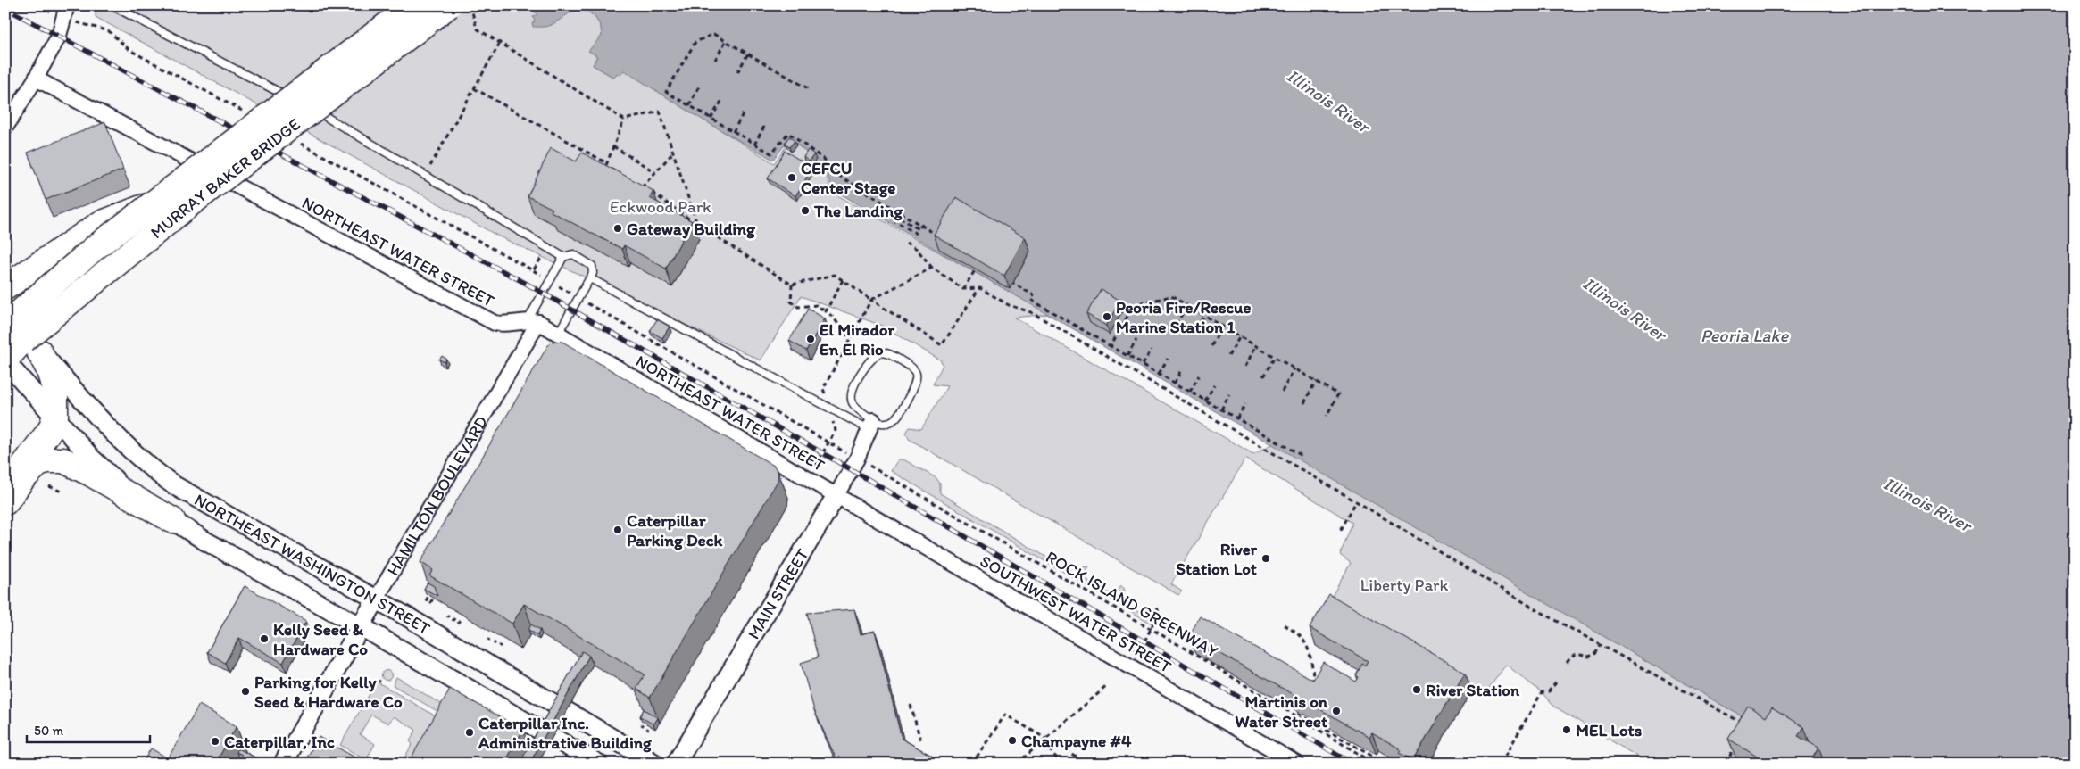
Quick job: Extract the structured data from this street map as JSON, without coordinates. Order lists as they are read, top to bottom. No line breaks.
{"streets":{"highway":["MURRAY BAKER BRIDGE"],"street":["NORTHEAST WATER STREET","HAMILTON BOULEVARD","NORTHEAST WASHINGTON STREET","MAIN STREET","SOUTHWEST WATER STREET"],"path":["ROCK ISLAND GREENWAY"]},"crossings":[["MURRAY BAKER BRIDGE","NORTHEAST WASHINGTON STREET"],["NORTHEAST WATER STREET","HAMILTON BOULEVARD"],["NORTHEAST WATER STREET","MAIN STREET"],["NORTHEAST WATER STREET","SOUTHWEST WATER STREET"],["HAMILTON BOULEVARD","NORTHEAST WASHINGTON STREET"],["MAIN STREET","SOUTHWEST WATER STREET"]],"water":["Illinois River","Peoria Lake"],"parks":["Eckwood Park","Liberty Park"],"places":["CEFCU Center Stage","The Landing","Gateway Building","Peoria Fire/Rescue Marine Station 1","El Mirador En El Rio","Caterpillar Parking Deck","River Station Lot","Kelly Seed & Hardware Co","River Station","Parking for Kelly Seed & Hardware Co","Martinis on Water Street","MEL Lots","Caterpillar Inc. Administrative Building","Champayne #4","Caterpillar, Inc"],"scale_bar":"50 m"}
